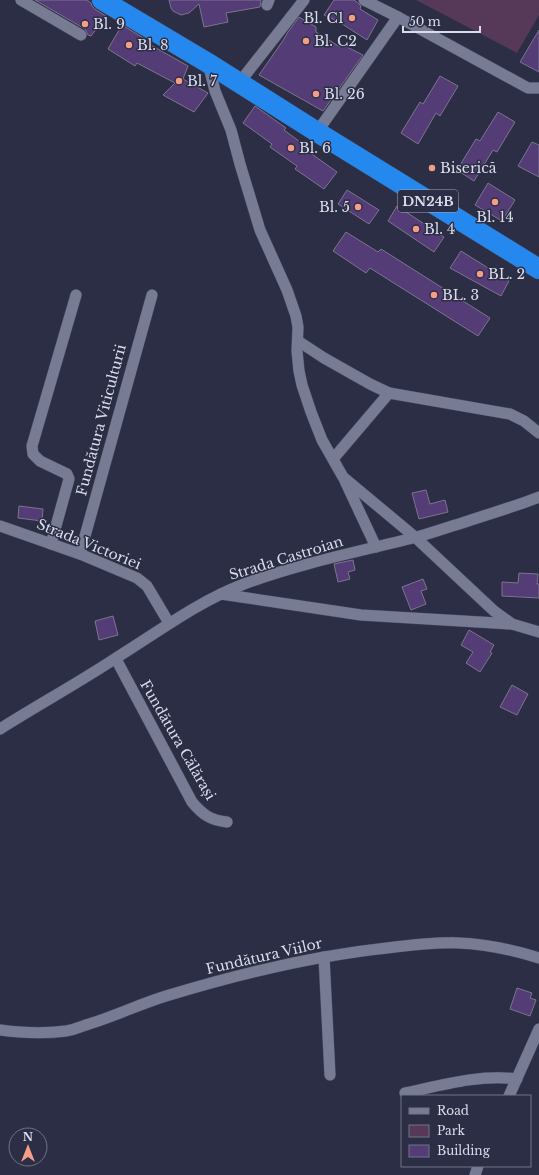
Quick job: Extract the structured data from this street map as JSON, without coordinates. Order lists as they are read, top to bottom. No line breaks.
{"streets":{"highway":["DN24B"],"street":["Fundătura Viticulturii","Strada Victoriei","Strada Castroian","Fundătura Călărași","Fundătura Viilor"]},"crossings":[["Fundătura Viticulturii","Strada Victoriei"],["Strada Victoriei","Strada Castroian"],["Strada Castroian","Fundătura Călărași"]],"places":["Bl. C1","Bl. 9","Bl. C2","Bl. 8","Bl. 7","Bl. 26","Bl. 6","Biserică","Bl. 14","Bl. 5","Bl. 4","BL. 2","BL. 3"],"legend":["Road","Park","Building"],"scale_bar":"50 m","north":"top"}
